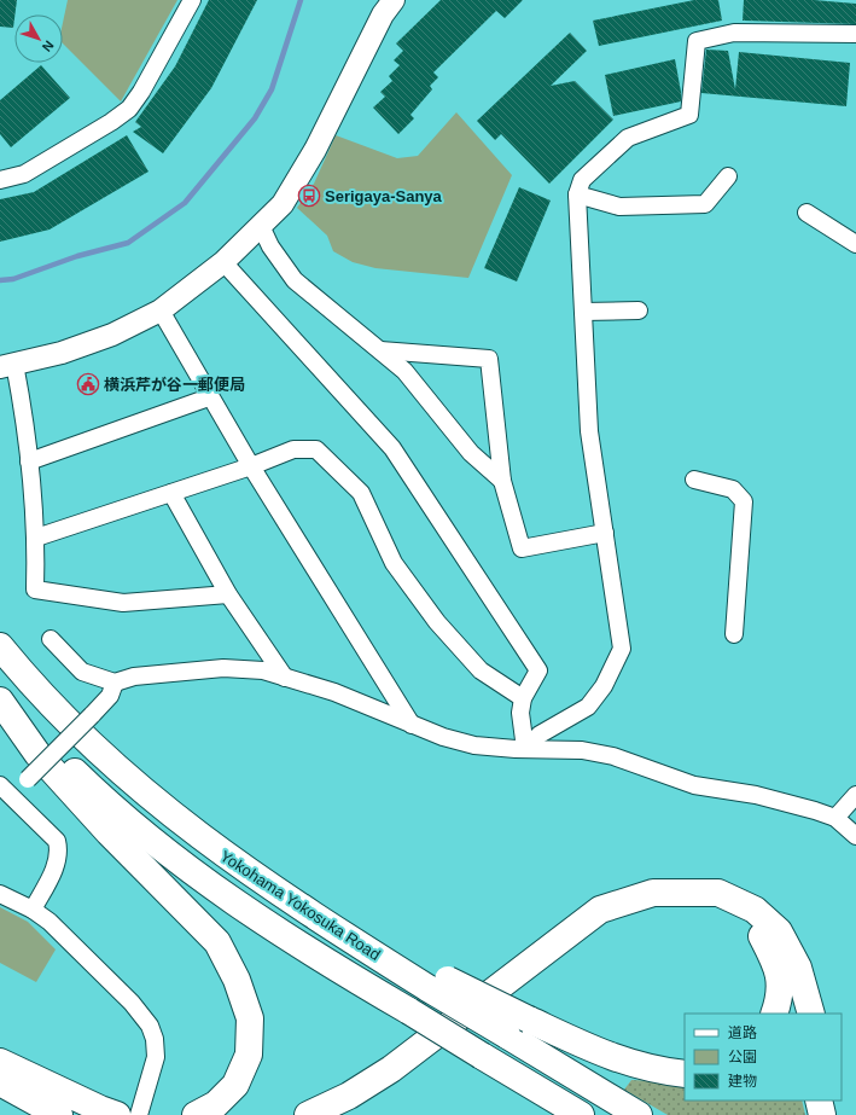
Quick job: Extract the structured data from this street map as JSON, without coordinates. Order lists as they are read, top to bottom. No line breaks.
{"streets":{"highway":["Yokohama Yokosuka Road"]},"places":{"bus stop":["Serigaya-Sanya"],"public building":["横浜芹が谷一郵便局"]},"legend":["道路","公園","建物"],"north":"bottom right"}
